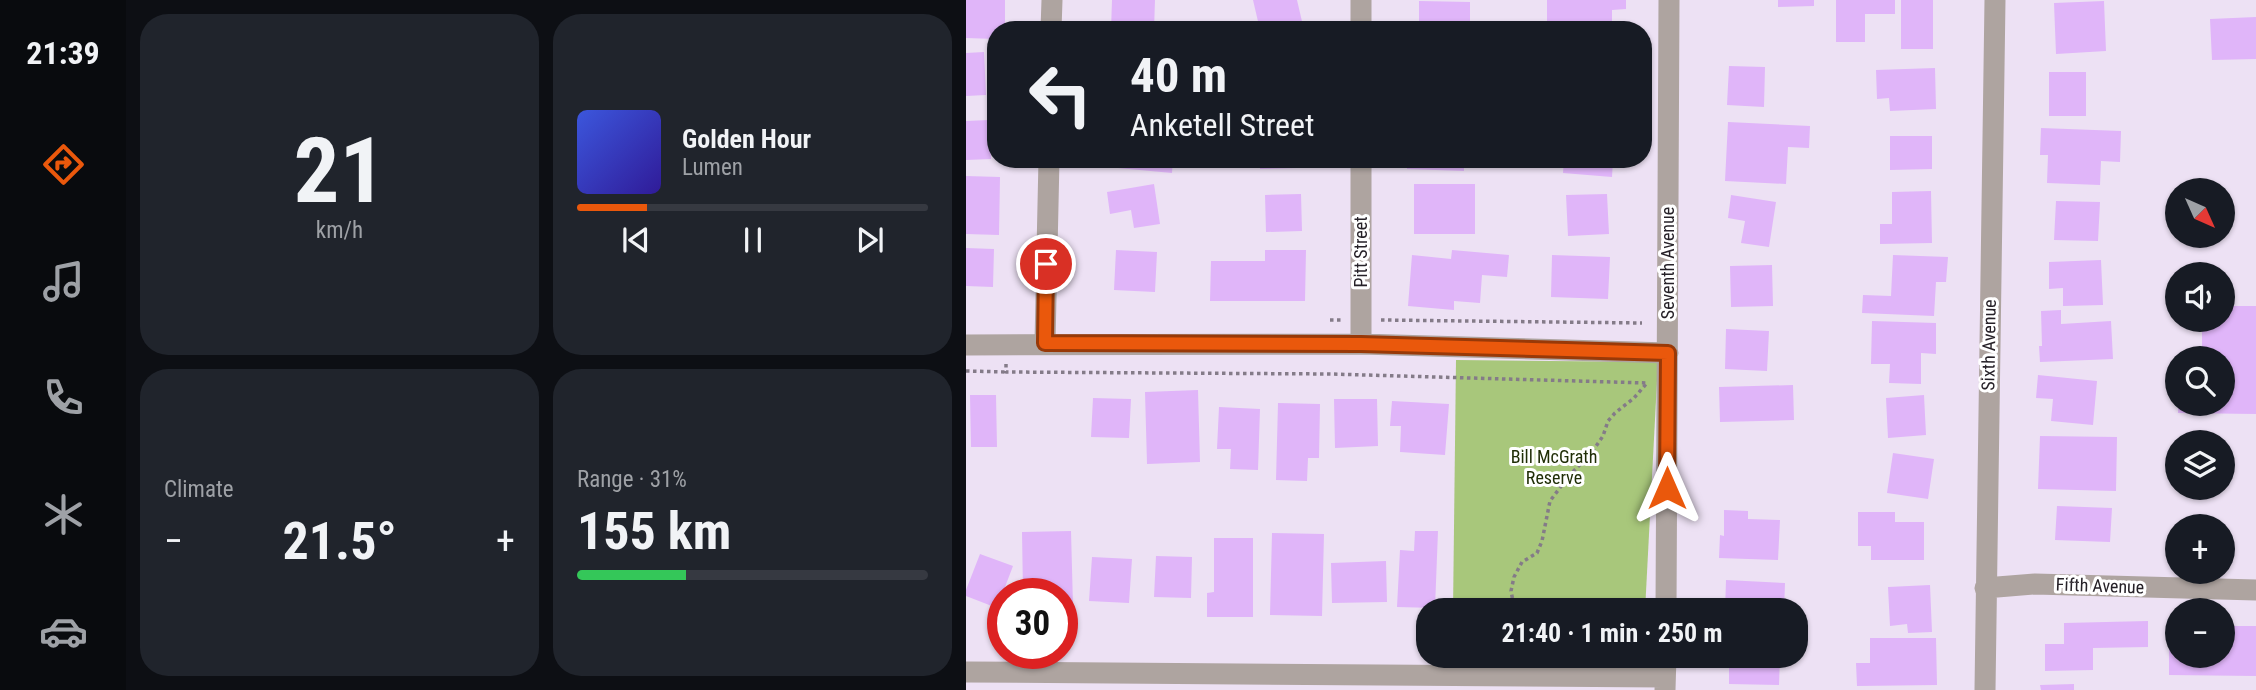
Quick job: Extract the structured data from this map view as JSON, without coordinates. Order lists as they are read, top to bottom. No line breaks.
{"streets":{"street":["Pitt Street","Seventh Avenue","Sixth Avenue","Fifth Avenue"]},"crossings":[["Sixth Avenue","Fifth Avenue"]],"parks":["Bill McGrath Reserve"],"north":"bottom right","page":{"tabs":"21:39","tile":[["21","km/h"],"Climate",["Range · 31%","155 km"]],"turn":["40 m","Anketell Street"],"song":["Golden Hour","Lumen"],"map_buttons":["+","−"],"heat":["−","21.5°","+"],"limit":"30","trip":"21:40 · 1 min · 250 m"}}
